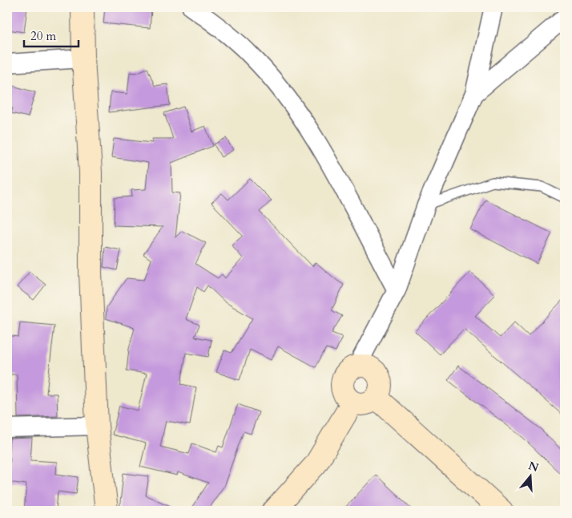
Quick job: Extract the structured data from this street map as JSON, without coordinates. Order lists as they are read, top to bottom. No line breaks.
{"scale_bar":"20 m","north":"top"}
